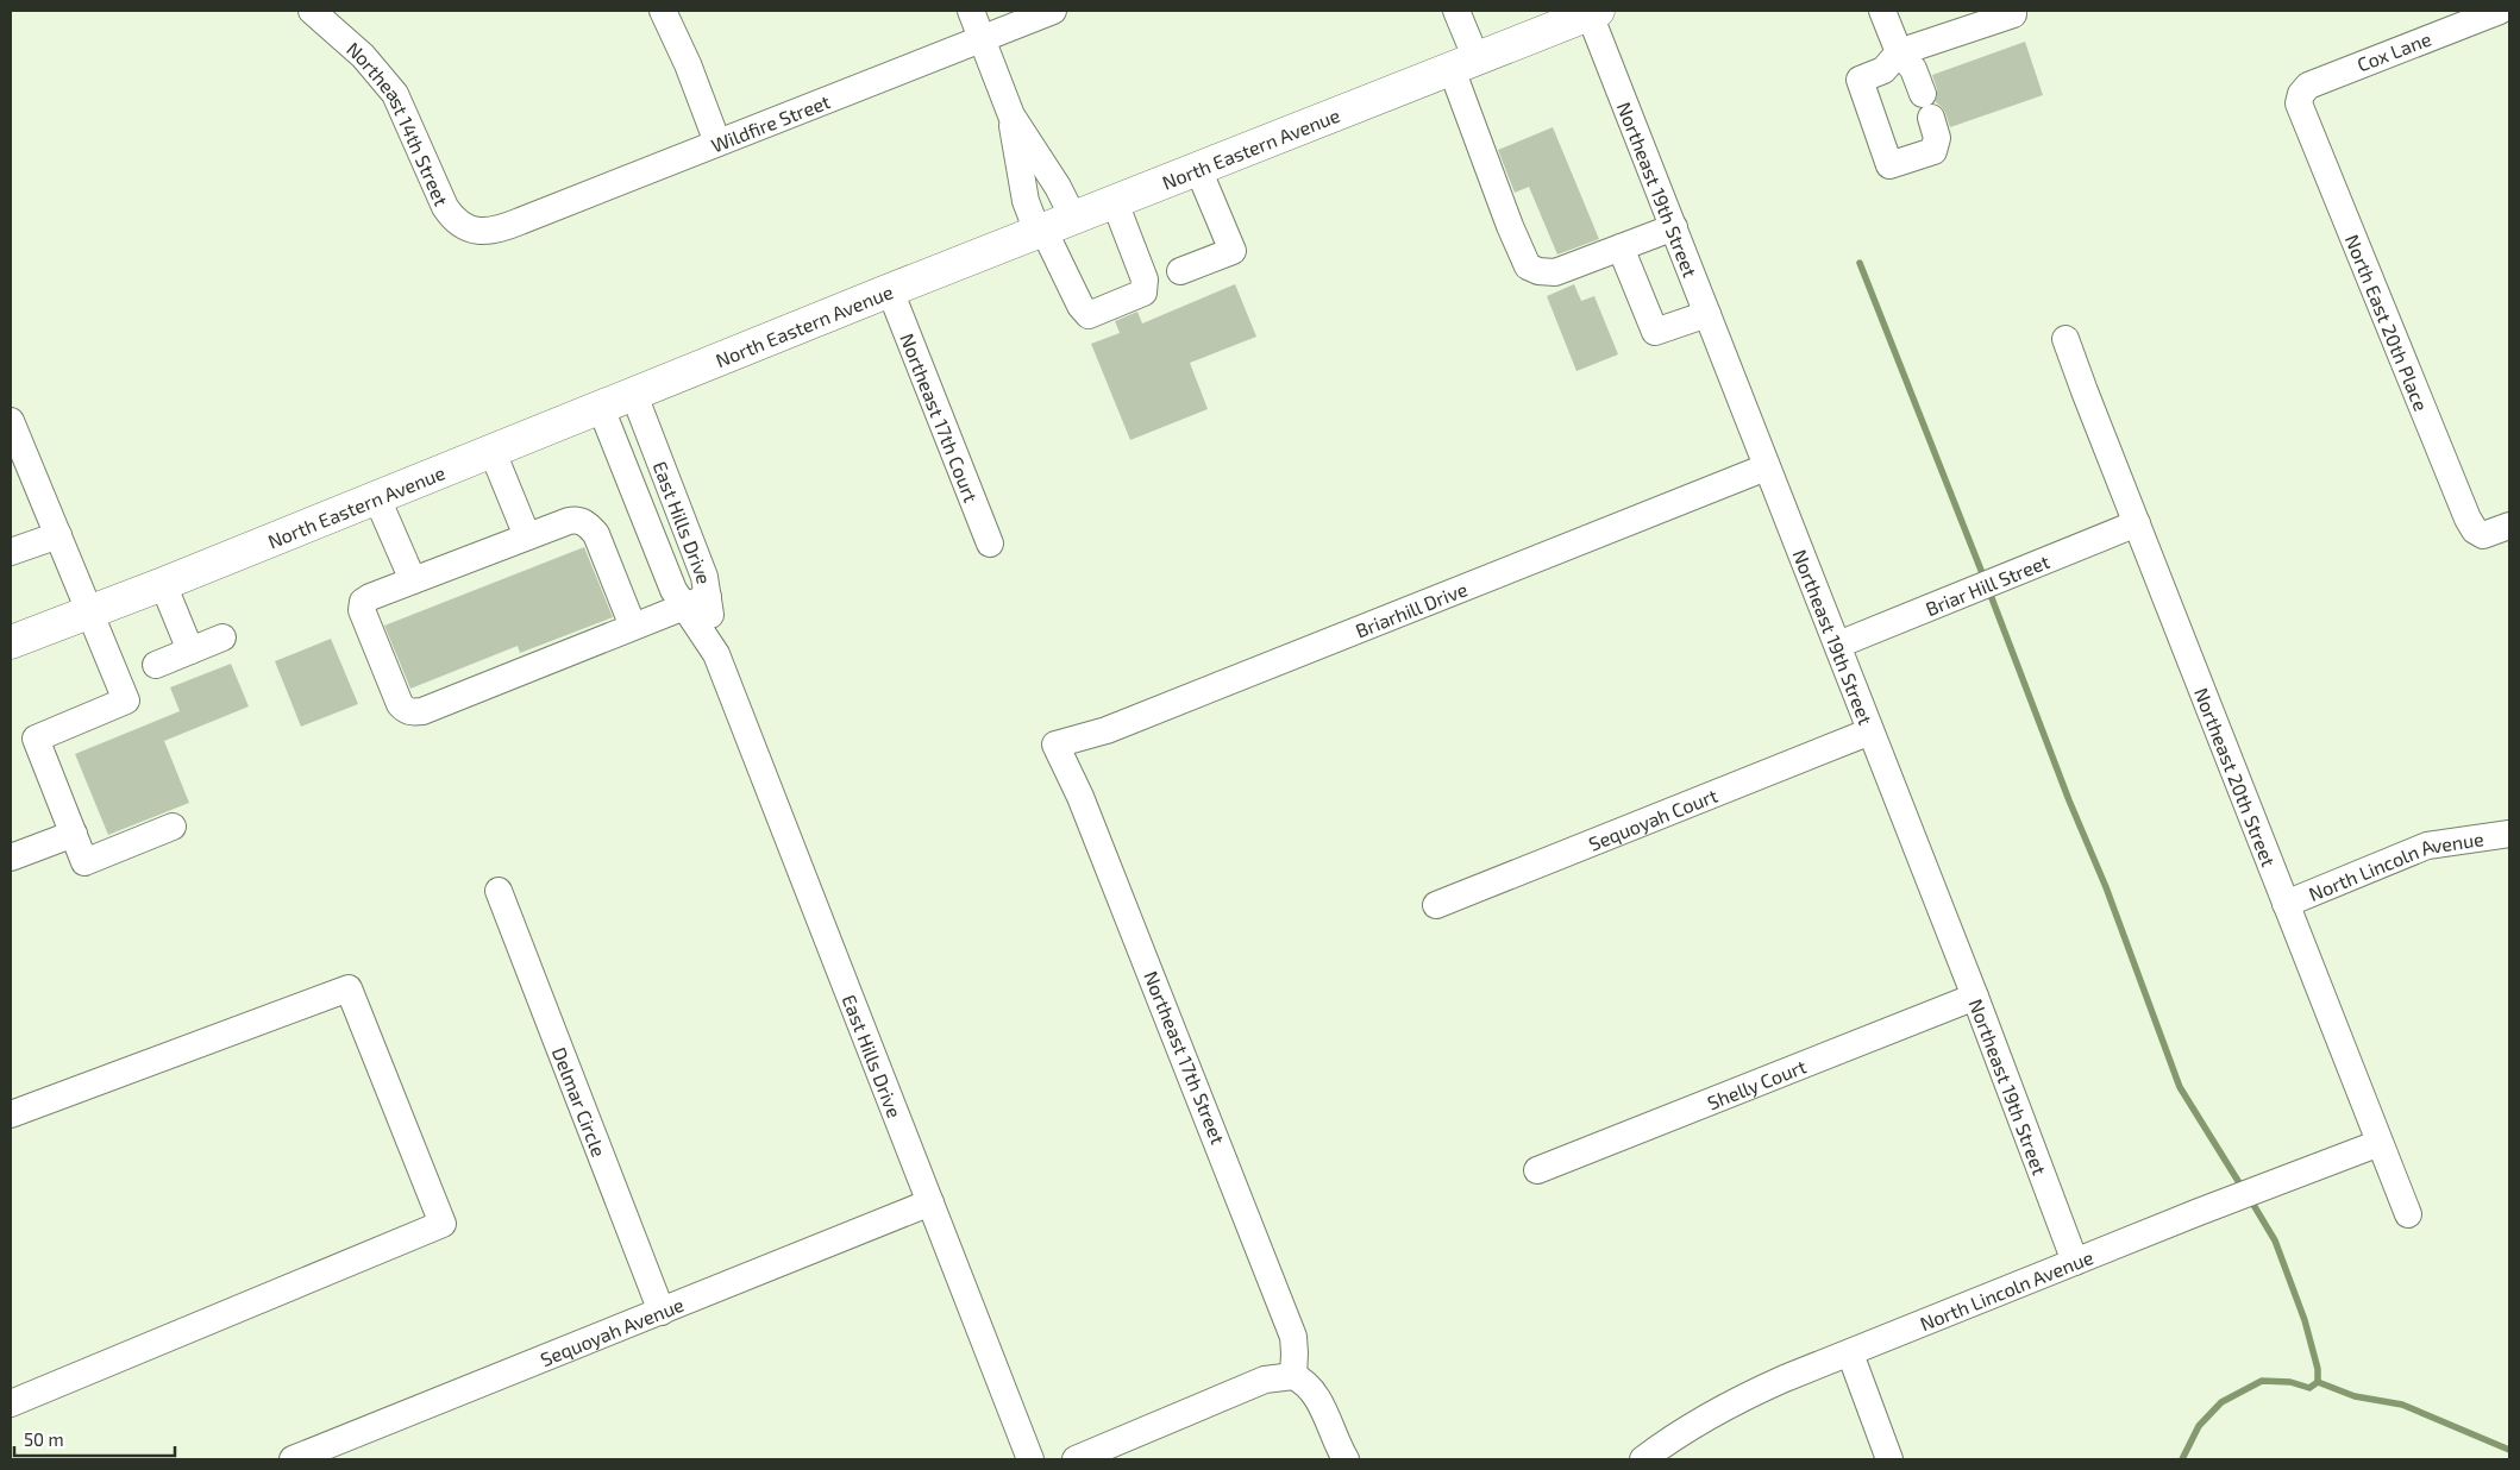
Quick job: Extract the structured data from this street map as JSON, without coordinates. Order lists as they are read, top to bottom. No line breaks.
{"streets":{"main road":["North Eastern Avenue"],"street":["Cox Lane","Wildfire Street","Northeast 14th Street","Northeast 19th Street","North East 20th Place","Northeast 17th Court","East Hills Drive","Briar Hill Street","Briarhill Drive","Northeast 20th Street","Sequoyah Court","North Lincoln Avenue","Northeast 17th Street","Shelly Court","Delmar Circle","Sequoyah Avenue"]},"crossings":[["Cox Lane","North East 20th Place"],["Wildfire Street","Northeast 14th Street"],["North Eastern Avenue","Northeast 19th Street"],["North Eastern Avenue","Northeast 17th Court"],["North Eastern Avenue","East Hills Drive"],["Northeast 19th Street","Briar Hill Street"],["Northeast 19th Street","Briarhill Drive"],["Northeast 19th Street","Sequoyah Court"],["Northeast 19th Street","North Lincoln Avenue"],["Northeast 19th Street","Shelly Court"],["East Hills Drive","Sequoyah Avenue"],["Briar Hill Street","Northeast 20th Street"],["Briarhill Drive","Northeast 17th Street"],["Northeast 20th Street","North Lincoln Avenue"],["Delmar Circle","Sequoyah Avenue"]],"scale_bar":"50 m"}
